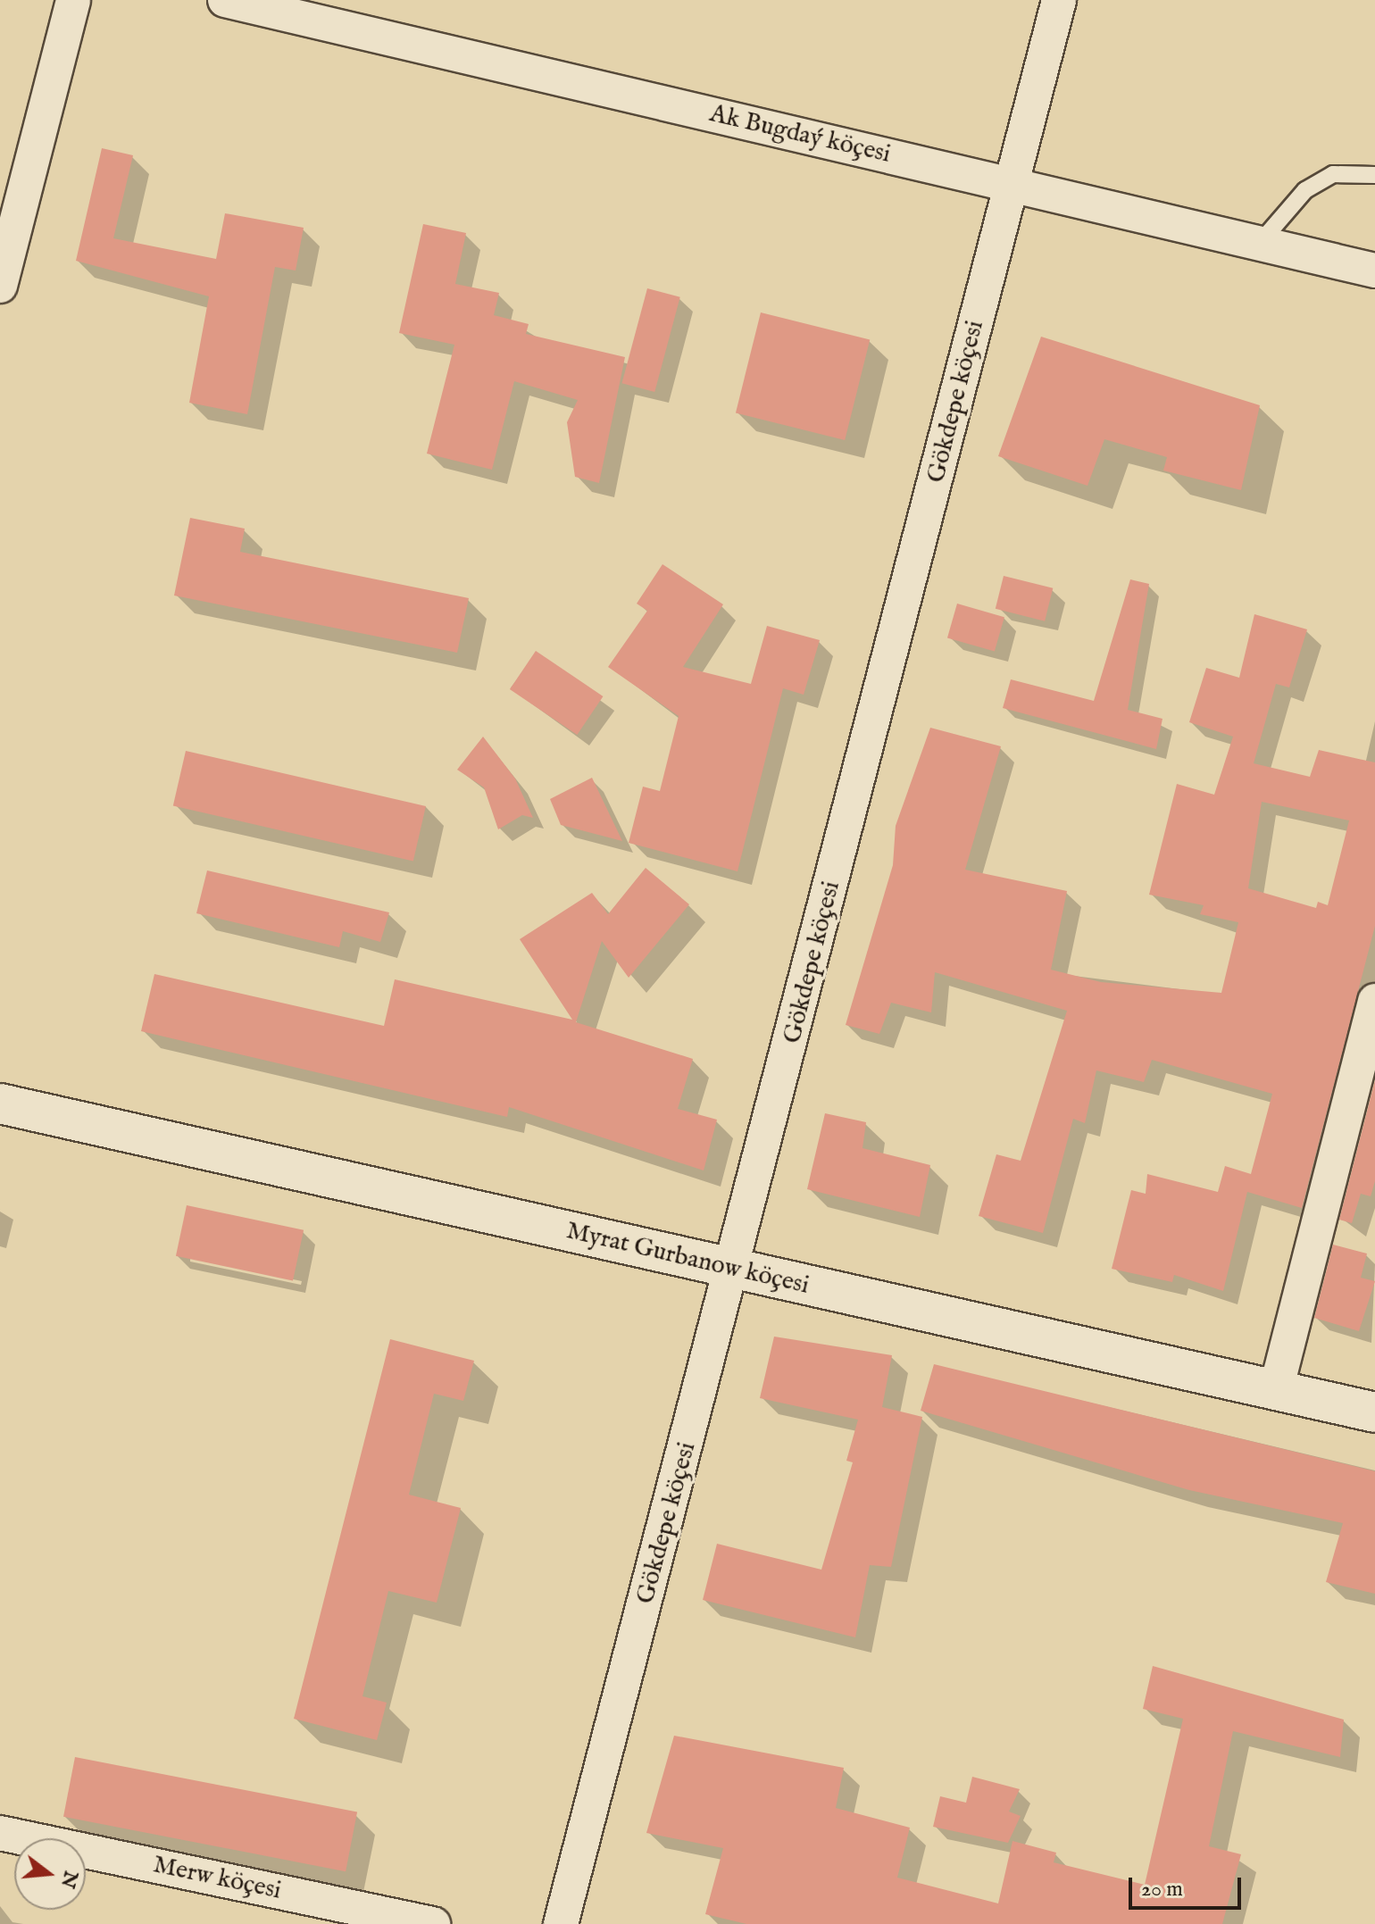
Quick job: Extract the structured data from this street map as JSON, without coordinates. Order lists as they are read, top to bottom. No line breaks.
{"streets":{"street":["Ak Bugdaý köçesi","Gökdepe köçesi","Myrat Gurbanow köçesi","Merw köçesi"]},"crossings":[["Ak Bugdaý köçesi","Gökdepe köçesi"],["Gökdepe köçesi","Myrat Gurbanow köçesi"]],"scale_bar":"20 m","north":"right"}
